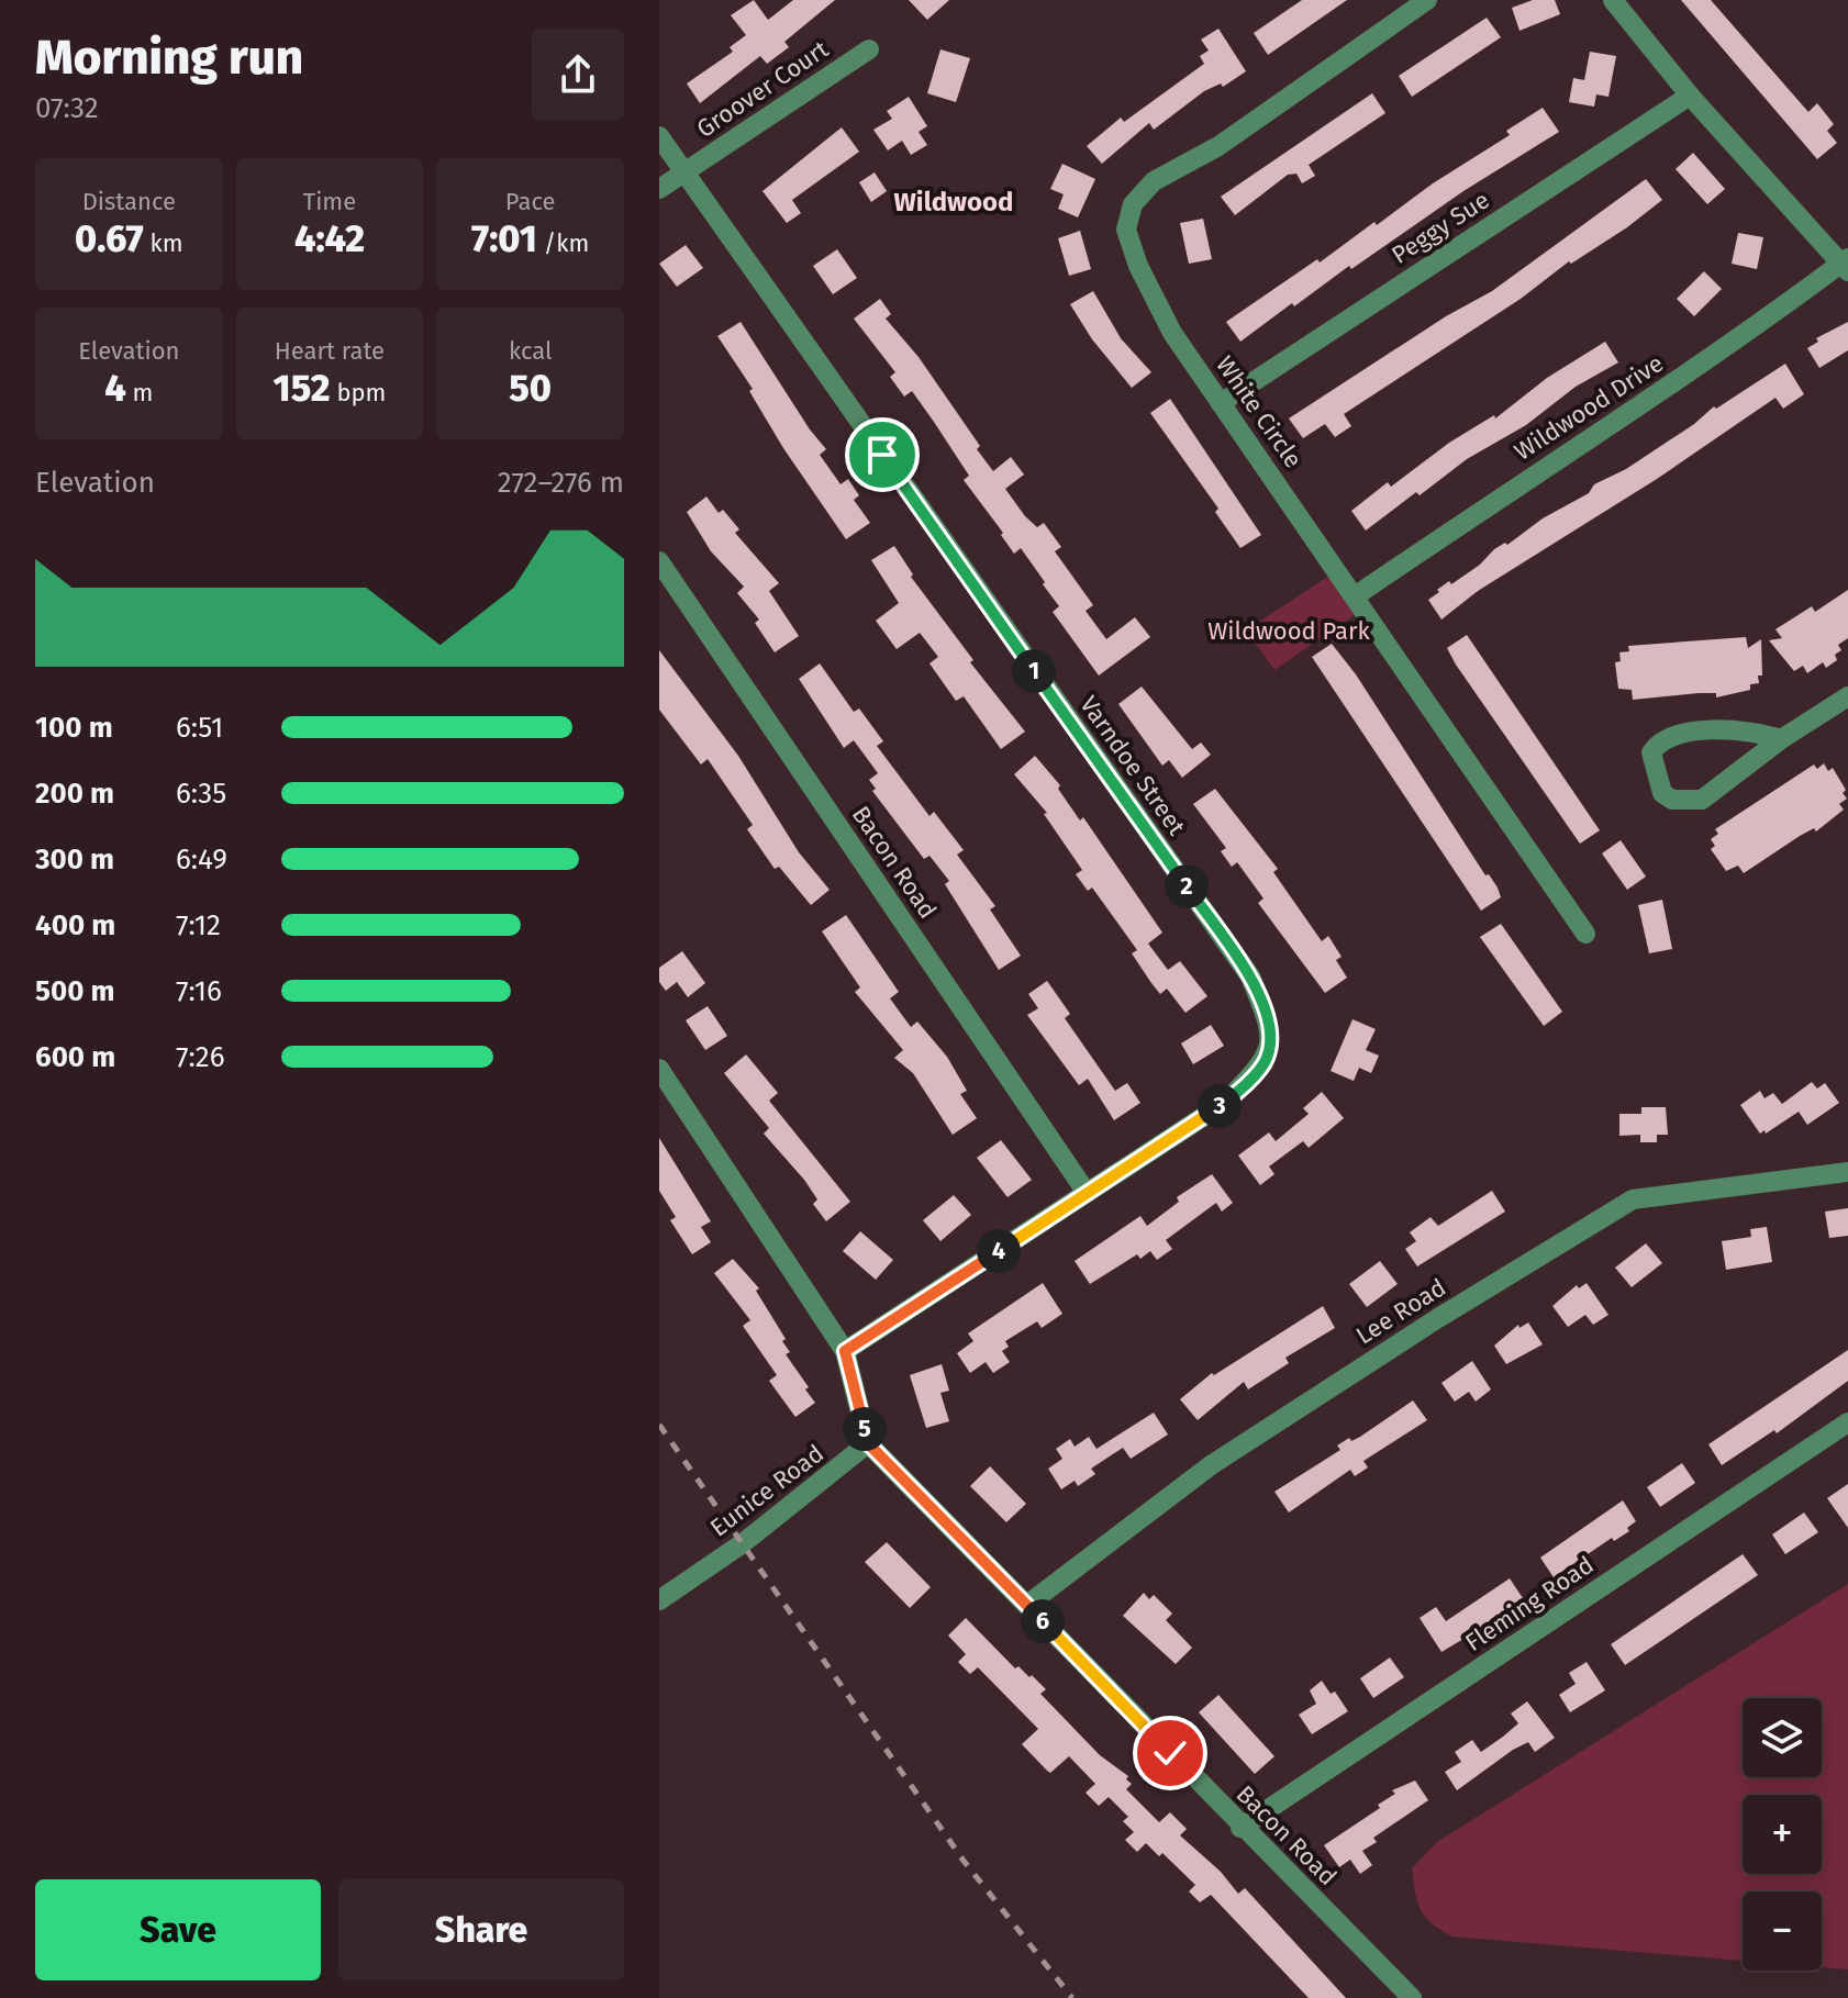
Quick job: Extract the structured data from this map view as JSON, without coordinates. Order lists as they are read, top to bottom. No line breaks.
{"streets":{"street":["Groover Court","Peggy Sue","Wildwood Drive","White Circle","Varndoe Street","Bacon Road","Lee Road","Eunice Road","Fleming Road"]},"crossings":[["Groover Court","Varndoe Street"],["Peggy Sue","White Circle"],["Wildwood Drive","White Circle"],["Varndoe Street","Bacon Road"],["Bacon Road","Lee Road"],["Bacon Road","Eunice Road"],["Bacon Road","Fleming Road"]],"districts":["Wildwood"],"parks":["Wildwood Park"],"page":{"heading":["Morning run","07:32"],"stats":[["Distance","0.67 km"],["Time","4:42"],["Pace","7:01 /km"],["Elevation","4 m"],["Heart rate","152 bpm"],["kcal","50"]],"chart":["Elevation","272–276 m"],"pins":["1","2","3","4","5","6"],"list":[{"name":"100 m","note":"6:51"},{"name":"200 m","note":"6:35"},{"name":"300 m","note":"6:49"},{"name":"400 m","note":"7:12"},{"name":"500 m","note":"7:16"},{"name":"600 m","note":"7:26"}],"map_buttons":["+","−"],"buttons":["Save","Share"]}}
